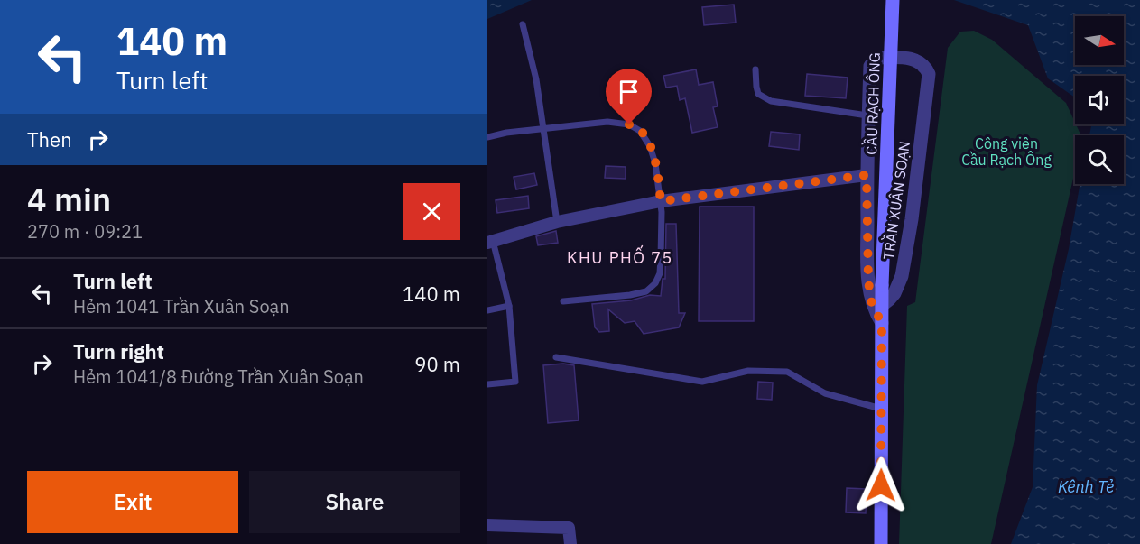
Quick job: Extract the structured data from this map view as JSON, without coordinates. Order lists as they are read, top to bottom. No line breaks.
{"streets":{"main road":["CẦU RẠCH ÔNG","TRẦN XUÂN SOẠN"]},"crossings":[["CẦU RẠCH ÔNG","TRẦN XUÂN SOẠN"]],"districts":["KHU PHỐ 75"],"water":["Kênh Tẻ"],"parks":["Công viên Cầu Rạch Ông"],"north":"right","page":{"turn":["140 m","Turn left"],"then":"Then","heading":["4 min","270 m · 09:21"],"list":[{"name":"Turn left","note":"Hẻm 1041 Trần Xuân Soạn","value":"140 m"},{"name":"Turn right","note":"Hẻm 1041/8 Đường Trần Xuân Soạn","value":"90 m"}],"buttons":["Exit","Share"]}}
